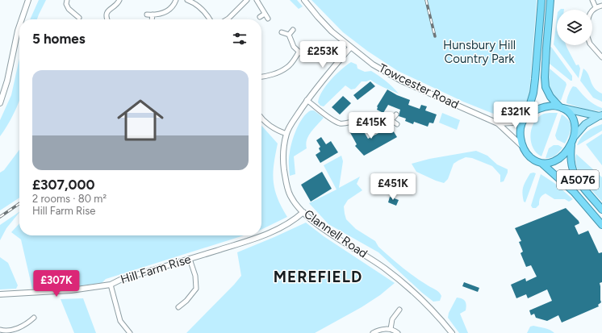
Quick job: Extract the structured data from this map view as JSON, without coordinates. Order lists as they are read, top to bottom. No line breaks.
{"streets":{"highway":["A5076"],"street":["Towcester Road","Clannell Road","Hill Farm Rise"]},"crossings":[["Towcester Road","A5076"],["Towcester Road","Clannell Road"],["Clannell Road","Hill Farm Rise"]],"districts":["MEREFIELD"],"parks":["Hunsbury Hill Country Park"],"page":{"heading":"5 homes","price":["£253K","£321K","£415K","£451K","£307K"],"list":[{"name":"£307,000","note":"2 rooms · 80 m² · Hill Farm Rise"}]}}
